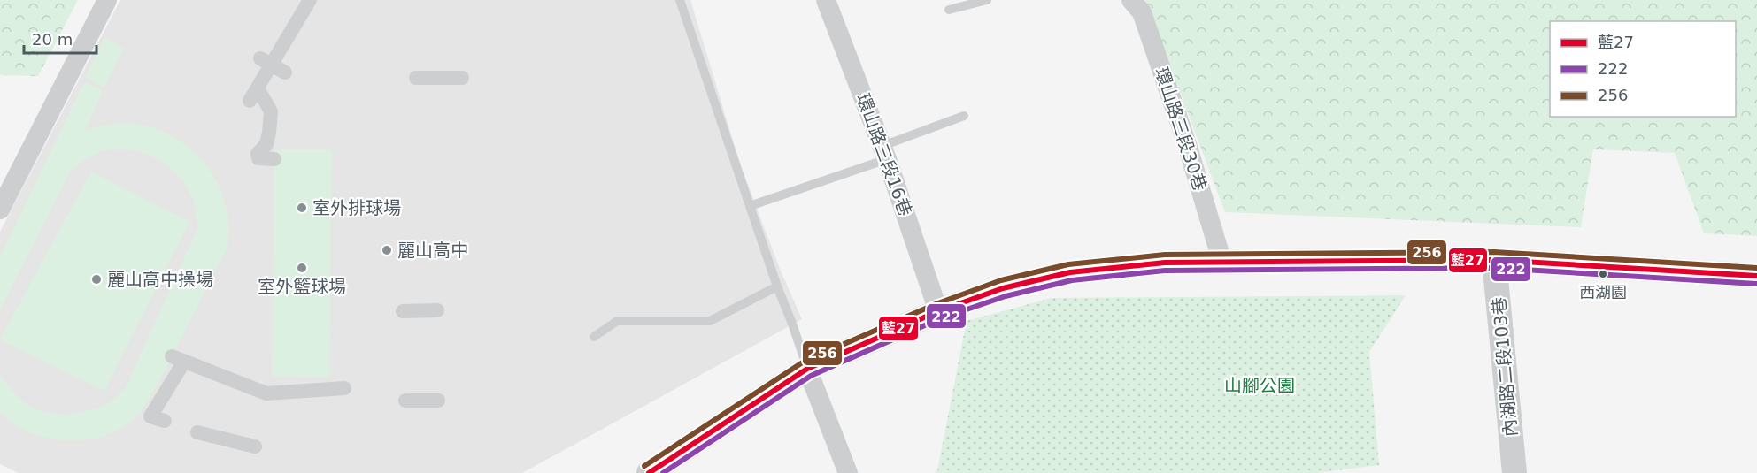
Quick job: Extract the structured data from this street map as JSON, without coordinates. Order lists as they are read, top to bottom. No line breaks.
{"streets":{"street":["環山路三段30巷","環山路三段16巷","內湖路二段103巷"]},"parks":["山腳公園"],"places":["室外排球場","麗山高中","室外籃球場","西湖園","麗山高中操場"],"lines":["transit line 256","transit line 藍27","transit line 222"],"legend":["藍27","222","256"],"scale_bar":"20 m"}
